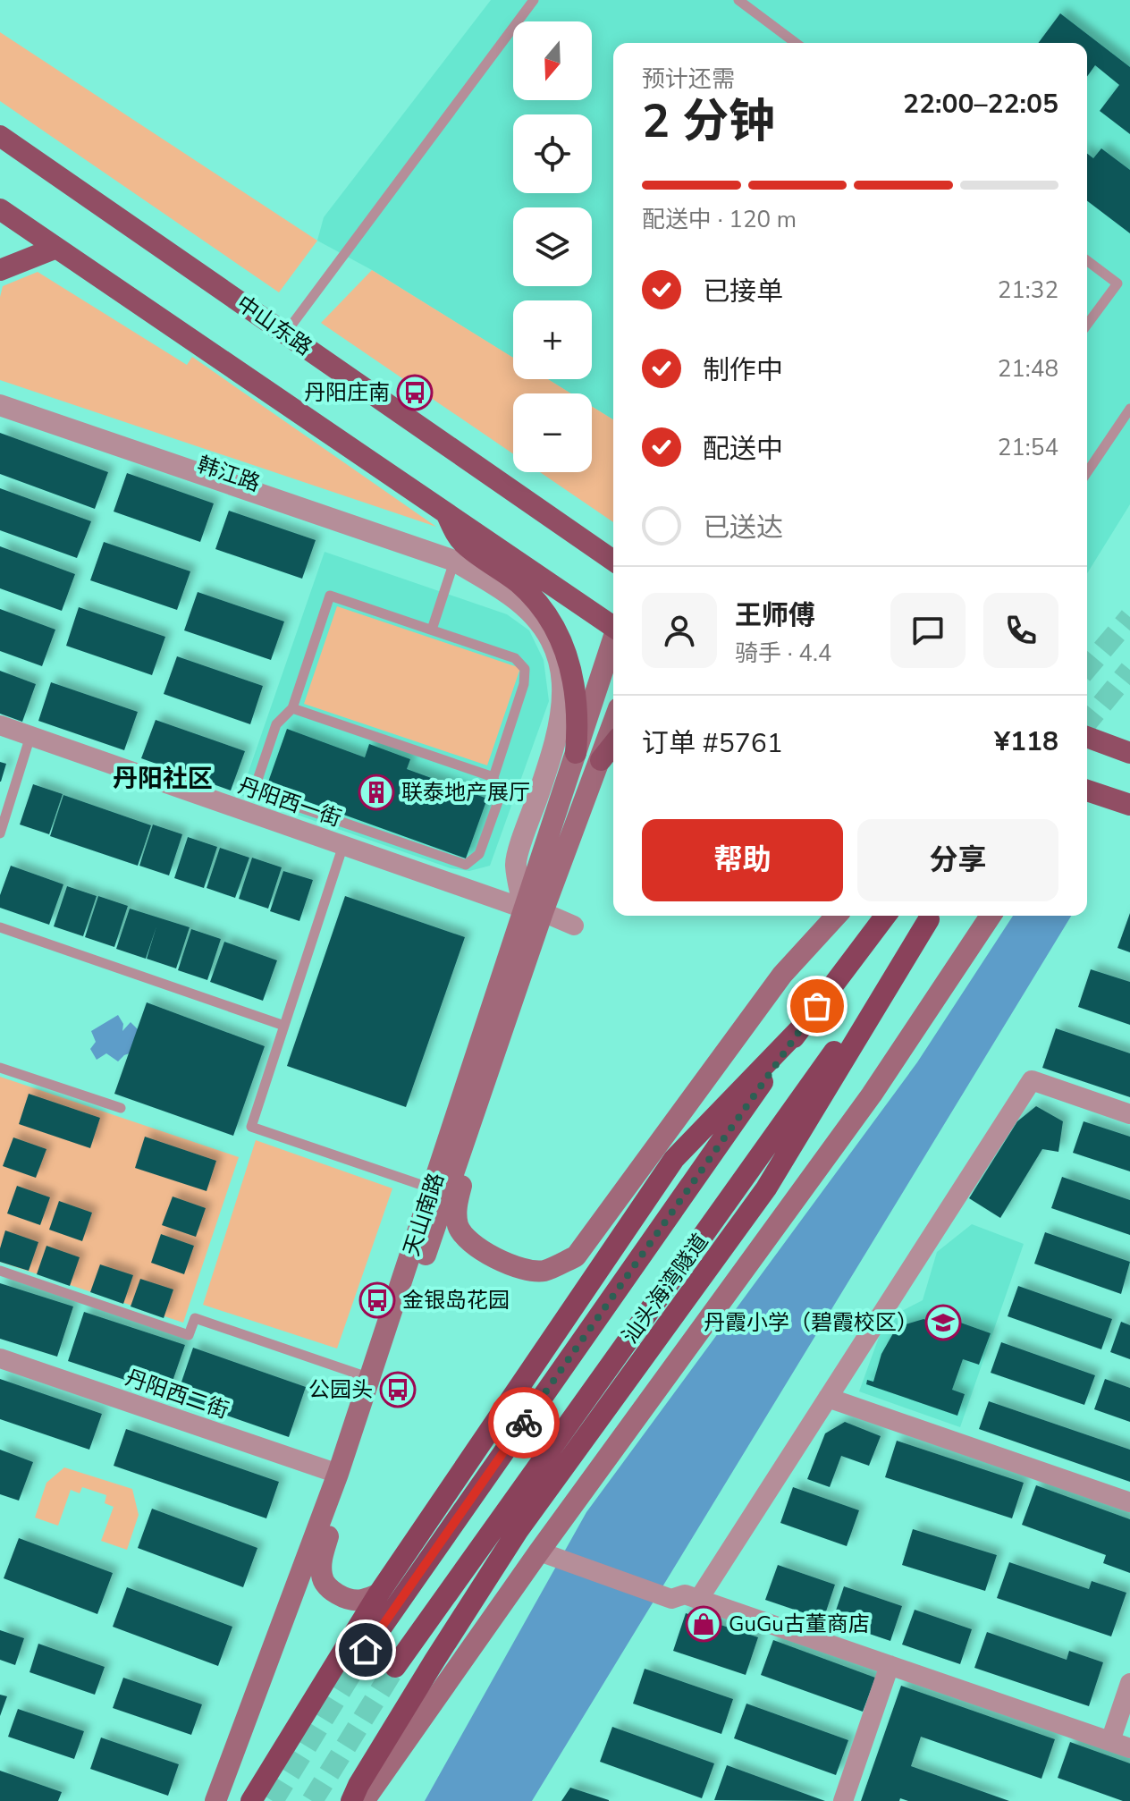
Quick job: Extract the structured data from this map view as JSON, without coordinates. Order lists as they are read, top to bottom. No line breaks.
{"streets":{"highway":["汕头海湾隧道"],"main road":["中山东路","天山南路"],"street":["韩江路","丹阳西一街","丹阳西二街"]},"crossings":[["丹阳西一街","天山南路"],["天山南路","丹阳西二街"]],"districts":["丹阳社区"],"places":{"bus stop":["丹阳庄南","金银岛花园","公园头"],"building":["联泰地产展厅"],"school or university":["丹霞小学（碧霞校区）"],"shop":["GuGu古董商店"]},"north":"bottom","page":{"map_buttons":["+","−"],"heading":["2 分钟","预计还需","22:00–22:05"],"panel":["王师傅","骑手 · 4.4","订单 #5761","¥118"],"bar":"配送中 · 120 m","list":[["已接单","21:32"],["制作中","21:48"],["配送中","21:54"],"已送达"],"buttons":["帮助","分享"]}}
